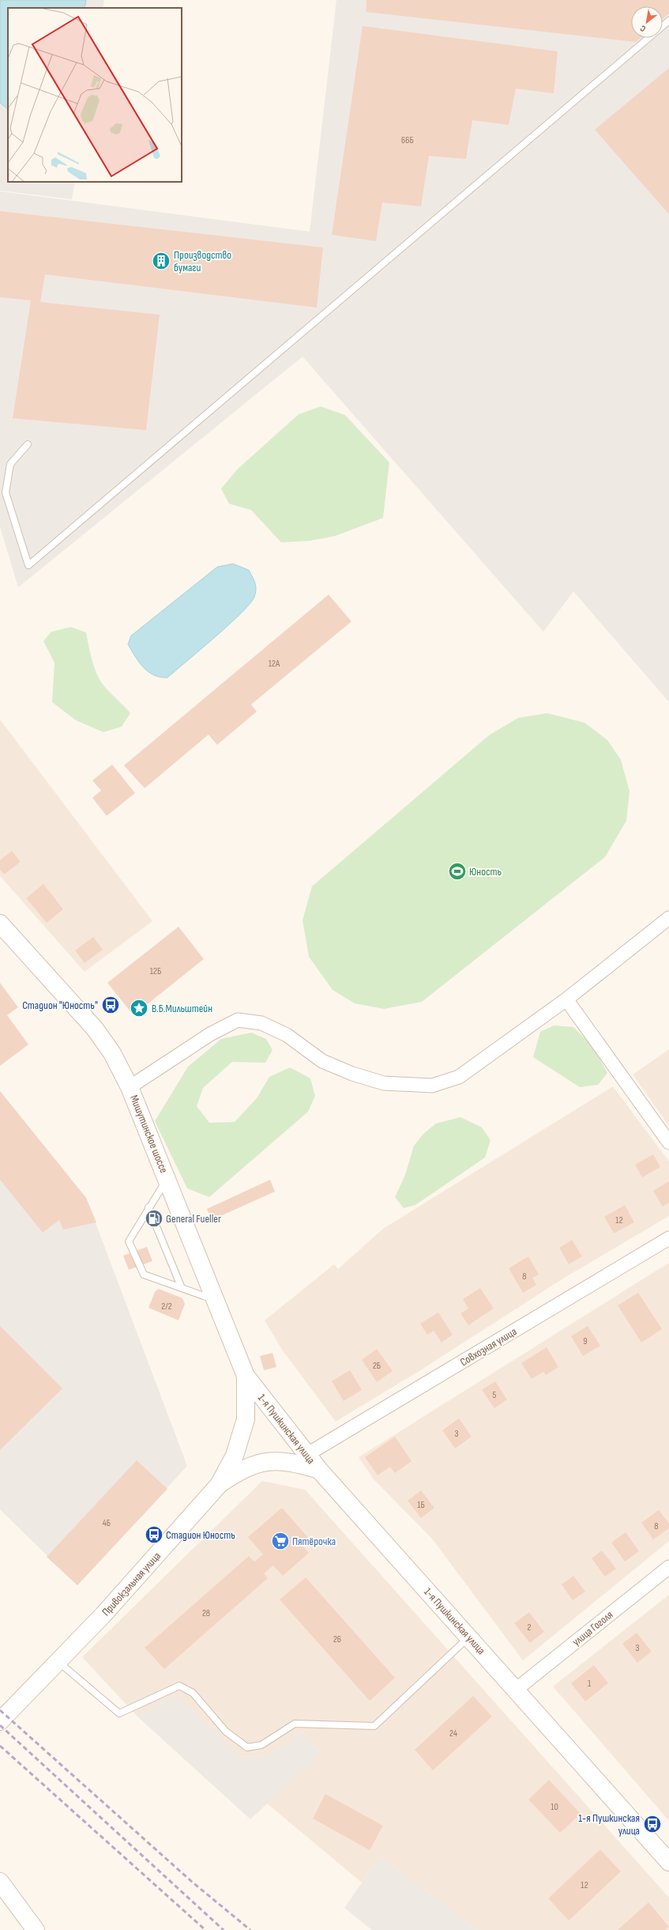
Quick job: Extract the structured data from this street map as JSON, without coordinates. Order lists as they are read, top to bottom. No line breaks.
{"streets":{"main road":["Мишутинское шоссе","1-я Пушкинская улица","Привокзальная улица"],"street":["Совхозная улица","улица Гоголя"]},"crossings":[["Мишутинское шоссе","1-я Пушкинская улица"],["Мишутинское шоссе","Привокзальная улица"],["Совхозная улица","1-я Пушкинская улица"],["1-я Пушкинская улица","Привокзальная улица"],["1-я Пушкинская улица","улица Гоголя"]],"places":{"building":["Производство бумаги"],"sports":["Юность"],"bus stop":["Стадион \"Юность\"","Стадион Юность","1-я Пушкинская улица"],"place":["В.Б.Мильштейн"],"fuel station":["General Fueller"],"supermarket":["Пятёрочка"]},"house_numbers":["66Б","12А","12Б","12","8","2/2","9","2Б","5","3","1Б","4Б","8","28","2","26","3","1","24","10","12"],"north":"bottom left"}
